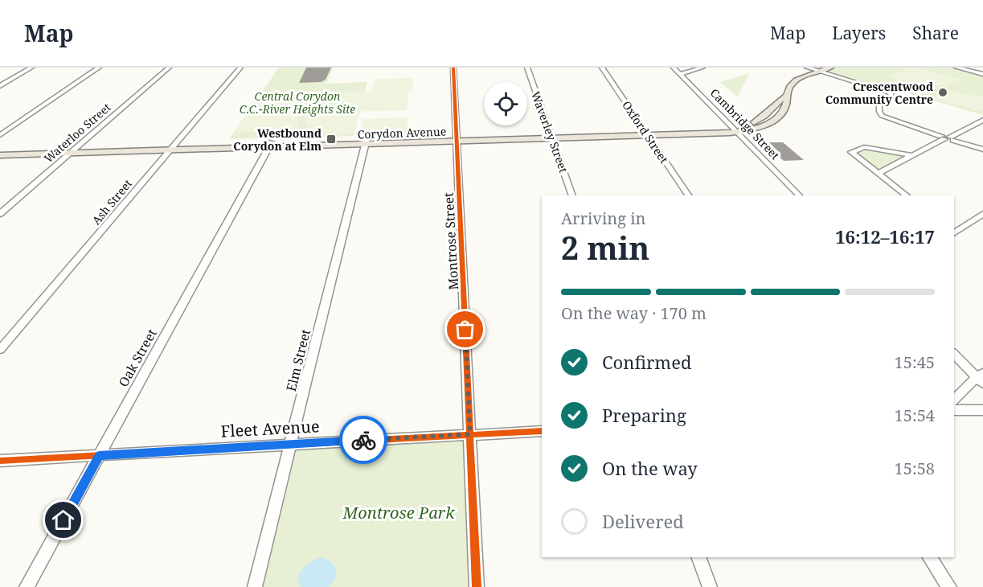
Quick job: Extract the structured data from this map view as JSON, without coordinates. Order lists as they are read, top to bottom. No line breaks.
{"streets":{"main road":["Corydon Avenue"],"street":["Cambridge Street","Waverley Street","Oxford Street","Waterloo Street","Ash Street","Montrose Street","Oak Street","Elm Street","Fleet Avenue"]},"crossings":[["Cambridge Street","Corydon Avenue"],["Waverley Street","Corydon Avenue"],["Oxford Street","Corydon Avenue"],["Waterloo Street","Corydon Avenue"],["Corydon Avenue","Ash Street"],["Corydon Avenue","Montrose Street"],["Corydon Avenue","Oak Street"],["Corydon Avenue","Elm Street"],["Montrose Street","Fleet Avenue"],["Oak Street","Fleet Avenue"],["Elm Street","Fleet Avenue"]],"parks":["Central Corydon C.C.-River Heights Site","Montrose Park"],"places":{"other":["Crescentwood Community Centre"],"transit":["Westbound Corydon at Elm"]},"page":{"header":"Map","nav":["Map","Layers","Share"],"heading":["2 min","Arriving in","16:12–16:17"],"bar":"On the way · 170 m","list":[["Confirmed","15:45"],["Preparing","15:54"],["On the way","15:58"],"Delivered"]}}
